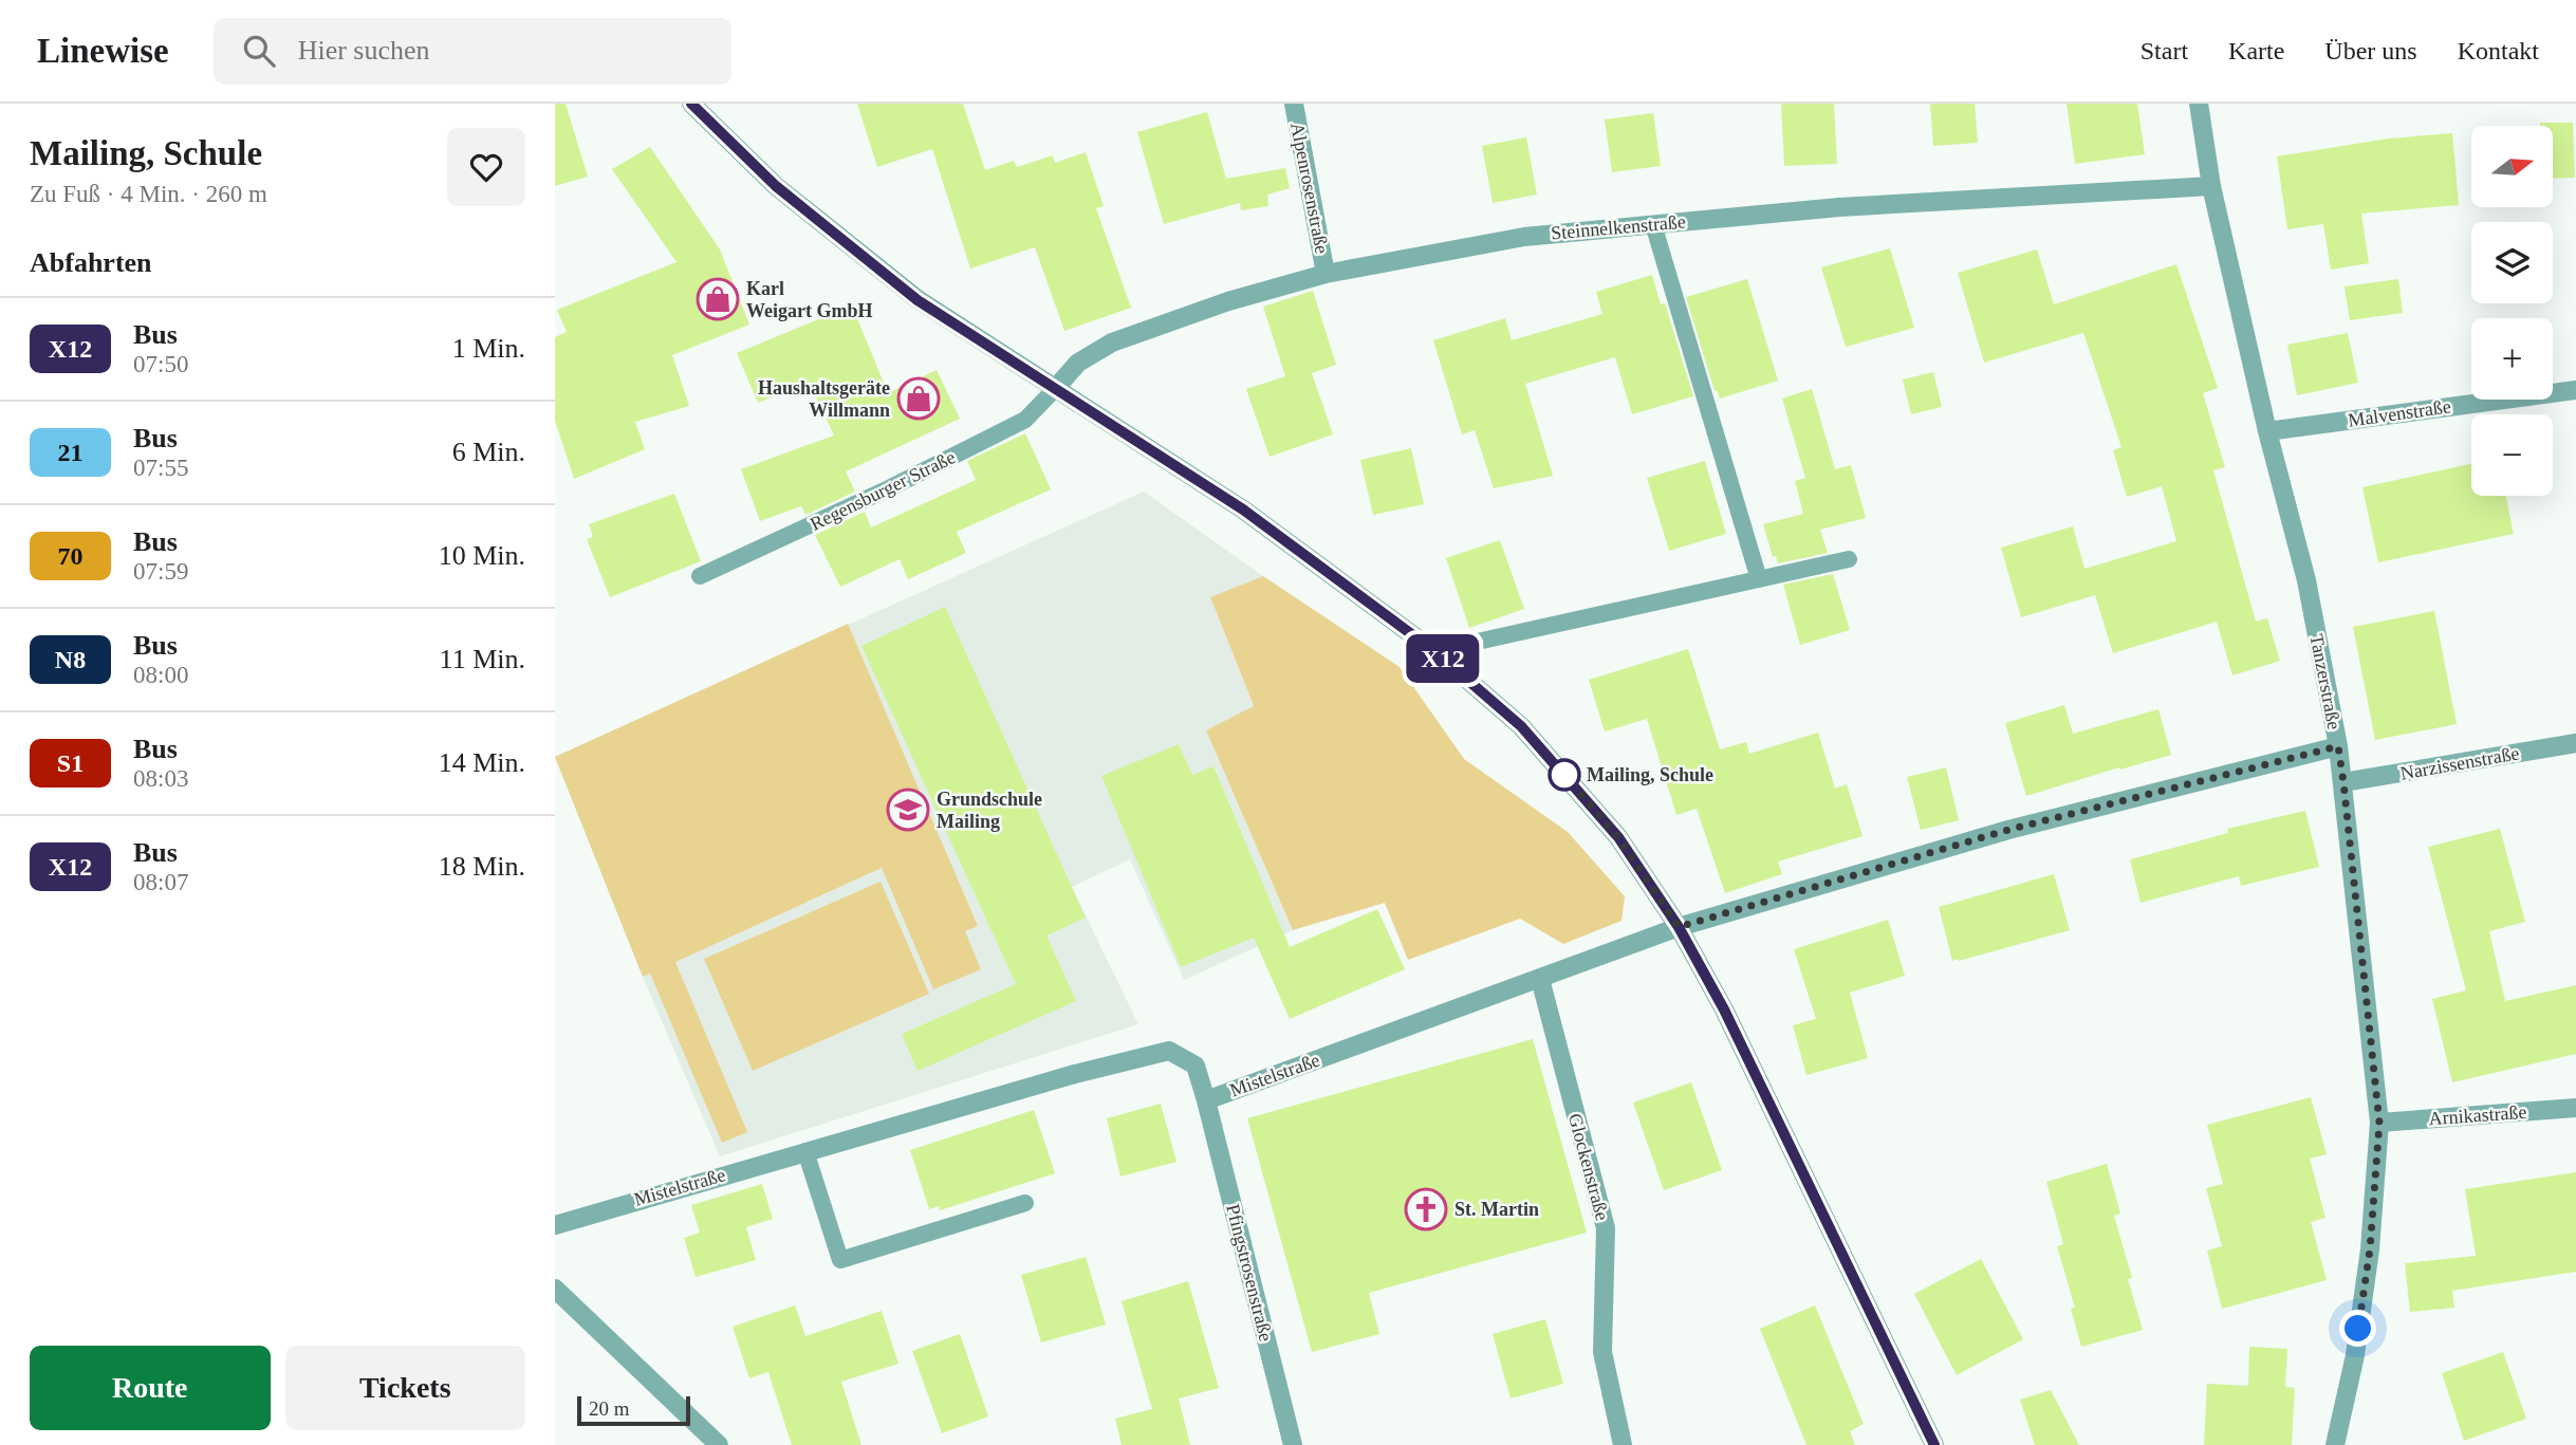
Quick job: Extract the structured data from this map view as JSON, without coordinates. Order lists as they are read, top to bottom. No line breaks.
{"streets":{"street":["Alpenrosenstraße","Steinnelkenstraße","Malvenstraße","Tanzerstraße","Narzissenstraße","Mistelstraße","Arnikastraße","Glockenstraße","Pfingstrosenstraße"],"lane":["Regensburger Straße"]},"crossings":[["Alpenrosenstraße","Steinnelkenstraße"],["Steinnelkenstraße","Regensburger Straße"],["Steinnelkenstraße","Tanzerstraße"],["Malvenstraße","Tanzerstraße"],["Tanzerstraße","Narzissenstraße"],["Tanzerstraße","Mistelstraße"],["Tanzerstraße","Arnikastraße"],["Mistelstraße","Glockenstraße"],["Mistelstraße","Pfingstrosenstraße"]],"places":{"shop":["Karl Weigart GmbH","Haushaltsgeräte Willmann"],"other":["Mailing, Schule"],"school or university":["Grundschule Mailing"],"church":["St. Martin"]},"lines":["bus line X12"],"scale_bar":"20 m","north":"right","page":{"header":"Linewise","search":"Hier suchen","nav":["Start","Karte","Über uns","Kontakt"],"heading":[["Mailing, Schule","Zu Fuß · 4 Min. · 260 m"],"Abfahrten"],"on_map":"X12","map_buttons":["+","−"],"list":[{"mark":"X12","name":"Bus","note":"07:50","value":"1 Min."},{"mark":"21","name":"Bus","note":"07:55","value":"6 Min."},{"mark":"70","name":"Bus","note":"07:59","value":"10 Min."},{"mark":"N8","name":"Bus","note":"08:00","value":"11 Min."},{"mark":"S1","name":"Bus","note":"08:03","value":"14 Min."},{"mark":"X12","name":"Bus","note":"08:07","value":"18 Min."}],"buttons":["Route","Tickets"],"scale":"20 m"}}
